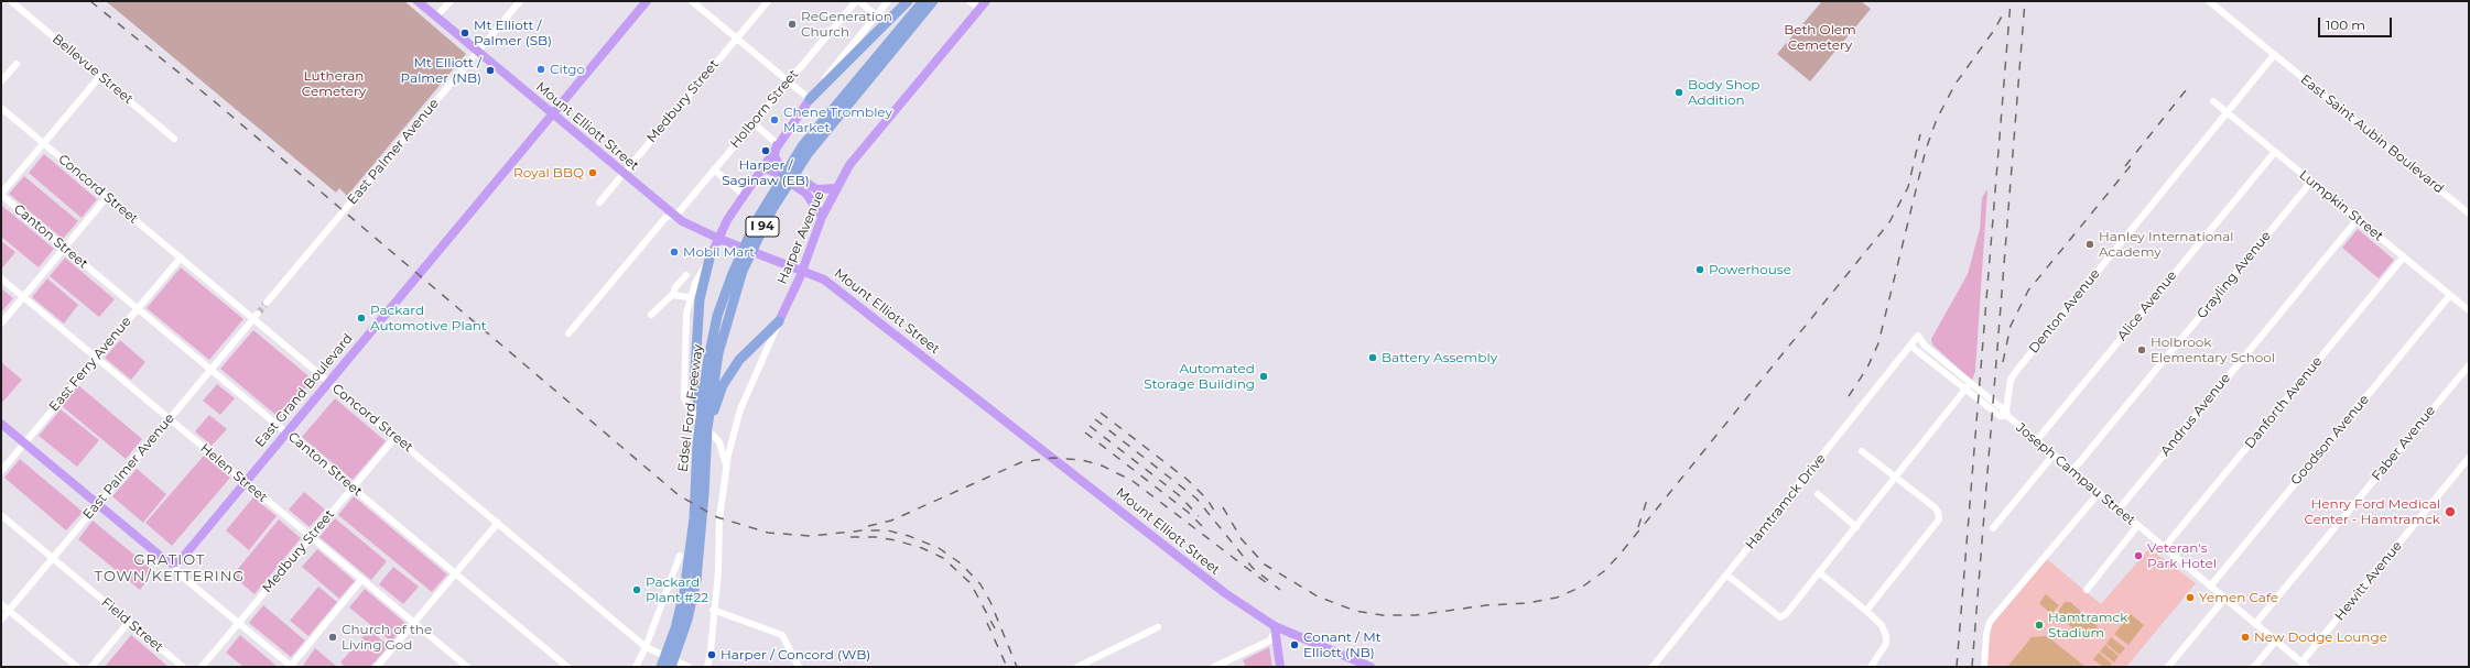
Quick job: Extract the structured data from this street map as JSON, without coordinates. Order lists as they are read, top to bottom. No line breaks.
{"streets":{"highway":["I 94","Edsel Ford Freeway"],"main road":["Mount Elliott Street","Harper Avenue","East Grand Boulevard"],"street":["Bellevue Street","Medbury Street","Holborn Street","East Saint Aubin Boulevard","East Palmer Avenue","Concord Street","Lumpkin Street","Canton Street","Grayling Avenue","Alice Avenue","Denton Avenue","East Ferry Avenue","Danforth Avenue","Andrus Avenue","Goodson Avenue","Faber Avenue","Helen Street","Joseph Campau Street","Hamtramck Drive","Hewitt Avenue","Field Street"]},"crossings":[["Medbury Street","Mount Elliott Street"],["Medbury Street","Concord Street"],["Medbury Street","Canton Street"],["Medbury Street","Helen Street"],["Holborn Street","Mount Elliott Street"],["Mount Elliott Street","East Palmer Avenue"],["Mount Elliott Street","Harper Avenue"],["Mount Elliott Street","East Grand Boulevard"],["East Saint Aubin Boulevard","Denton Avenue"],["East Palmer Avenue","Concord Street"],["East Palmer Avenue","Canton Street"],["East Palmer Avenue","Helen Street"],["East Palmer Avenue","Field Street"],["Concord Street","East Ferry Avenue"],["Concord Street","East Grand Boulevard"],["Lumpkin Street","Grayling Avenue"],["Lumpkin Street","Alice Avenue"],["Lumpkin Street","Denton Avenue"],["Lumpkin Street","Danforth Avenue"],["Lumpkin Street","Andrus Avenue"],["Lumpkin Street","Goodson Avenue"],["Canton Street","East Ferry Avenue"],["Canton Street","East Grand Boulevard"],["Grayling Avenue","Joseph Campau Street"],["Alice Avenue","Joseph Campau Street"],["Denton Avenue","Joseph Campau Street"],["East Ferry Avenue","Helen Street"],["East Grand Boulevard","Helen Street"],["Danforth Avenue","Joseph Campau Street"],["Andrus Avenue","Joseph Campau Street"],["Goodson Avenue","Joseph Campau Street"],["Faber Avenue","Joseph Campau Street"],["Joseph Campau Street","Hamtramck Drive"],["Joseph Campau Street","Hewitt Avenue"]],"districts":["GRATIOT TOWN/KETTERING"],"parks":["Beth Olem Cemetery","Lutheran Cemetery"],"places":["ReGeneration Church","Mt Elliott / Palmer (SB)","Citgo","Mt Elliott / Palmer (NB)","Body Shop Addition","Chene Trombley Market","Harper / Saginaw (EB)","Royal BBQ","Hanley International Academy","Mobil Mart","Powerhouse","Packard Automotive Plant","Holbrook Elementary School","Battery Assembly","Automated Storage Building","Henry Ford Medical Center - Hamtramck","Veteran's Park Hotel","Packard Plant #22","Yemen Cafe","Hamtramck Stadium","Church of the Living God","New Dodge Lounge","Conant / Mt Elliott (NB)","Harper / Concord (WB)"],"scale_bar":"100 m"}
